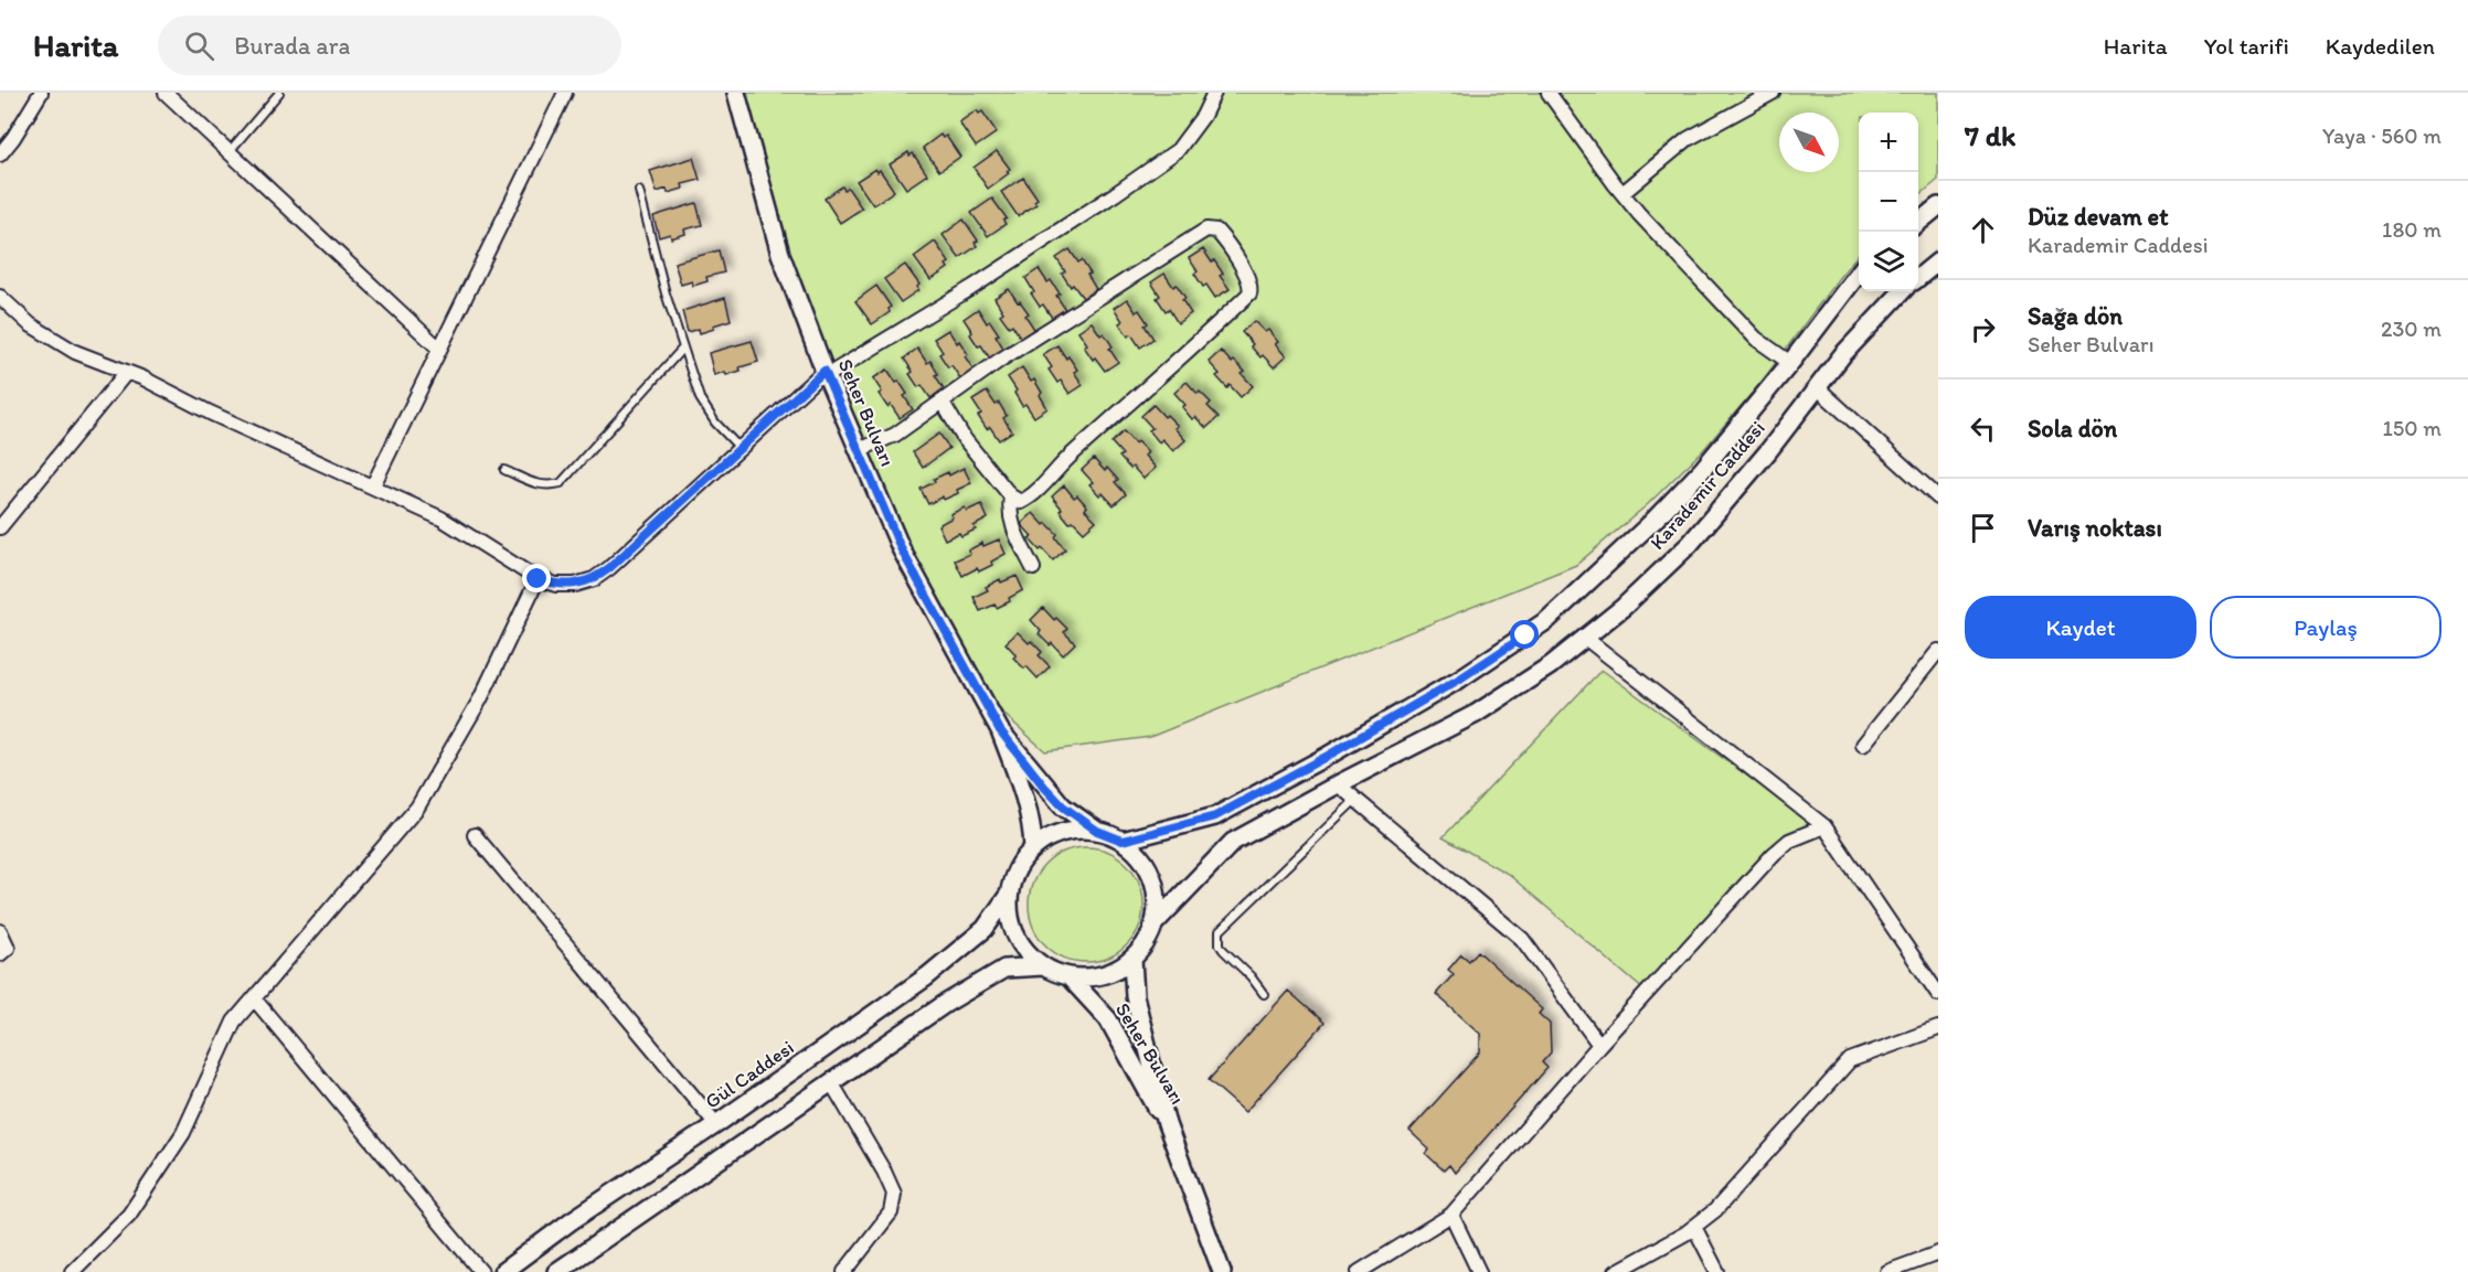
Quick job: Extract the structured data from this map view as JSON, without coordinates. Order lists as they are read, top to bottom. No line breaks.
{"streets":{"street":["Seher Bulvarı","Karademir Caddesi","Gül Caddesi"]},"crossings":[["Seher Bulvarı","Karademir Caddesi"],["Seher Bulvarı","Gül Caddesi"],["Karademir Caddesi","Gül Caddesi"]],"north":"bottom right","page":{"header":"Harita","search":"Burada ara","nav":["Harita","Yol tarifi","Kaydedilen"],"heading":["7 dk","Yaya · 560 m"],"map_buttons":["+","−"],"list":[["Düz devam et","Karademir Caddesi","180 m"],["Sağa dön","Seher Bulvarı","230 m"],["Sola dön","150 m"],"Varış noktası"],"buttons":["Kaydet","Paylaş"]}}
